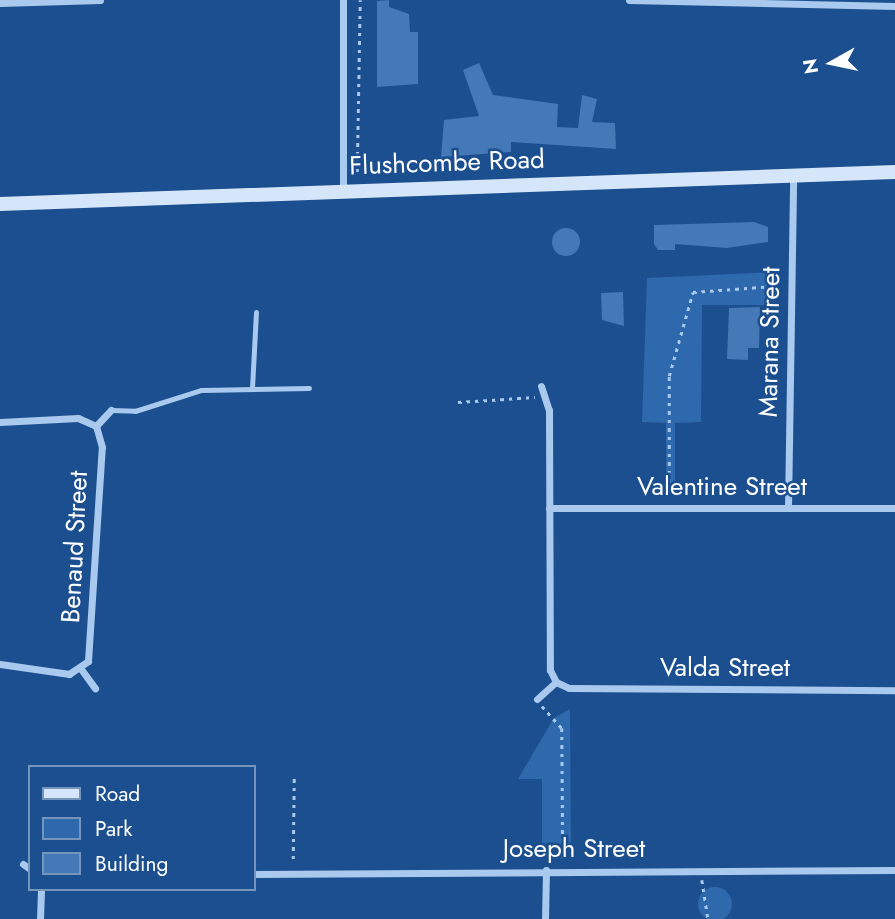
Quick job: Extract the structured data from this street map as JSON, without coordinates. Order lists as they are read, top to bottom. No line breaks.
{"streets":{"street":["Flushcombe Road","Marana Street","Valentine Street","Benaud Street","Valda Street","Joseph Street"]},"crossings":[["Flushcombe Road","Marana Street"],["Marana Street","Valentine Street"]],"legend":["Road","Park","Building"],"north":"left"}
